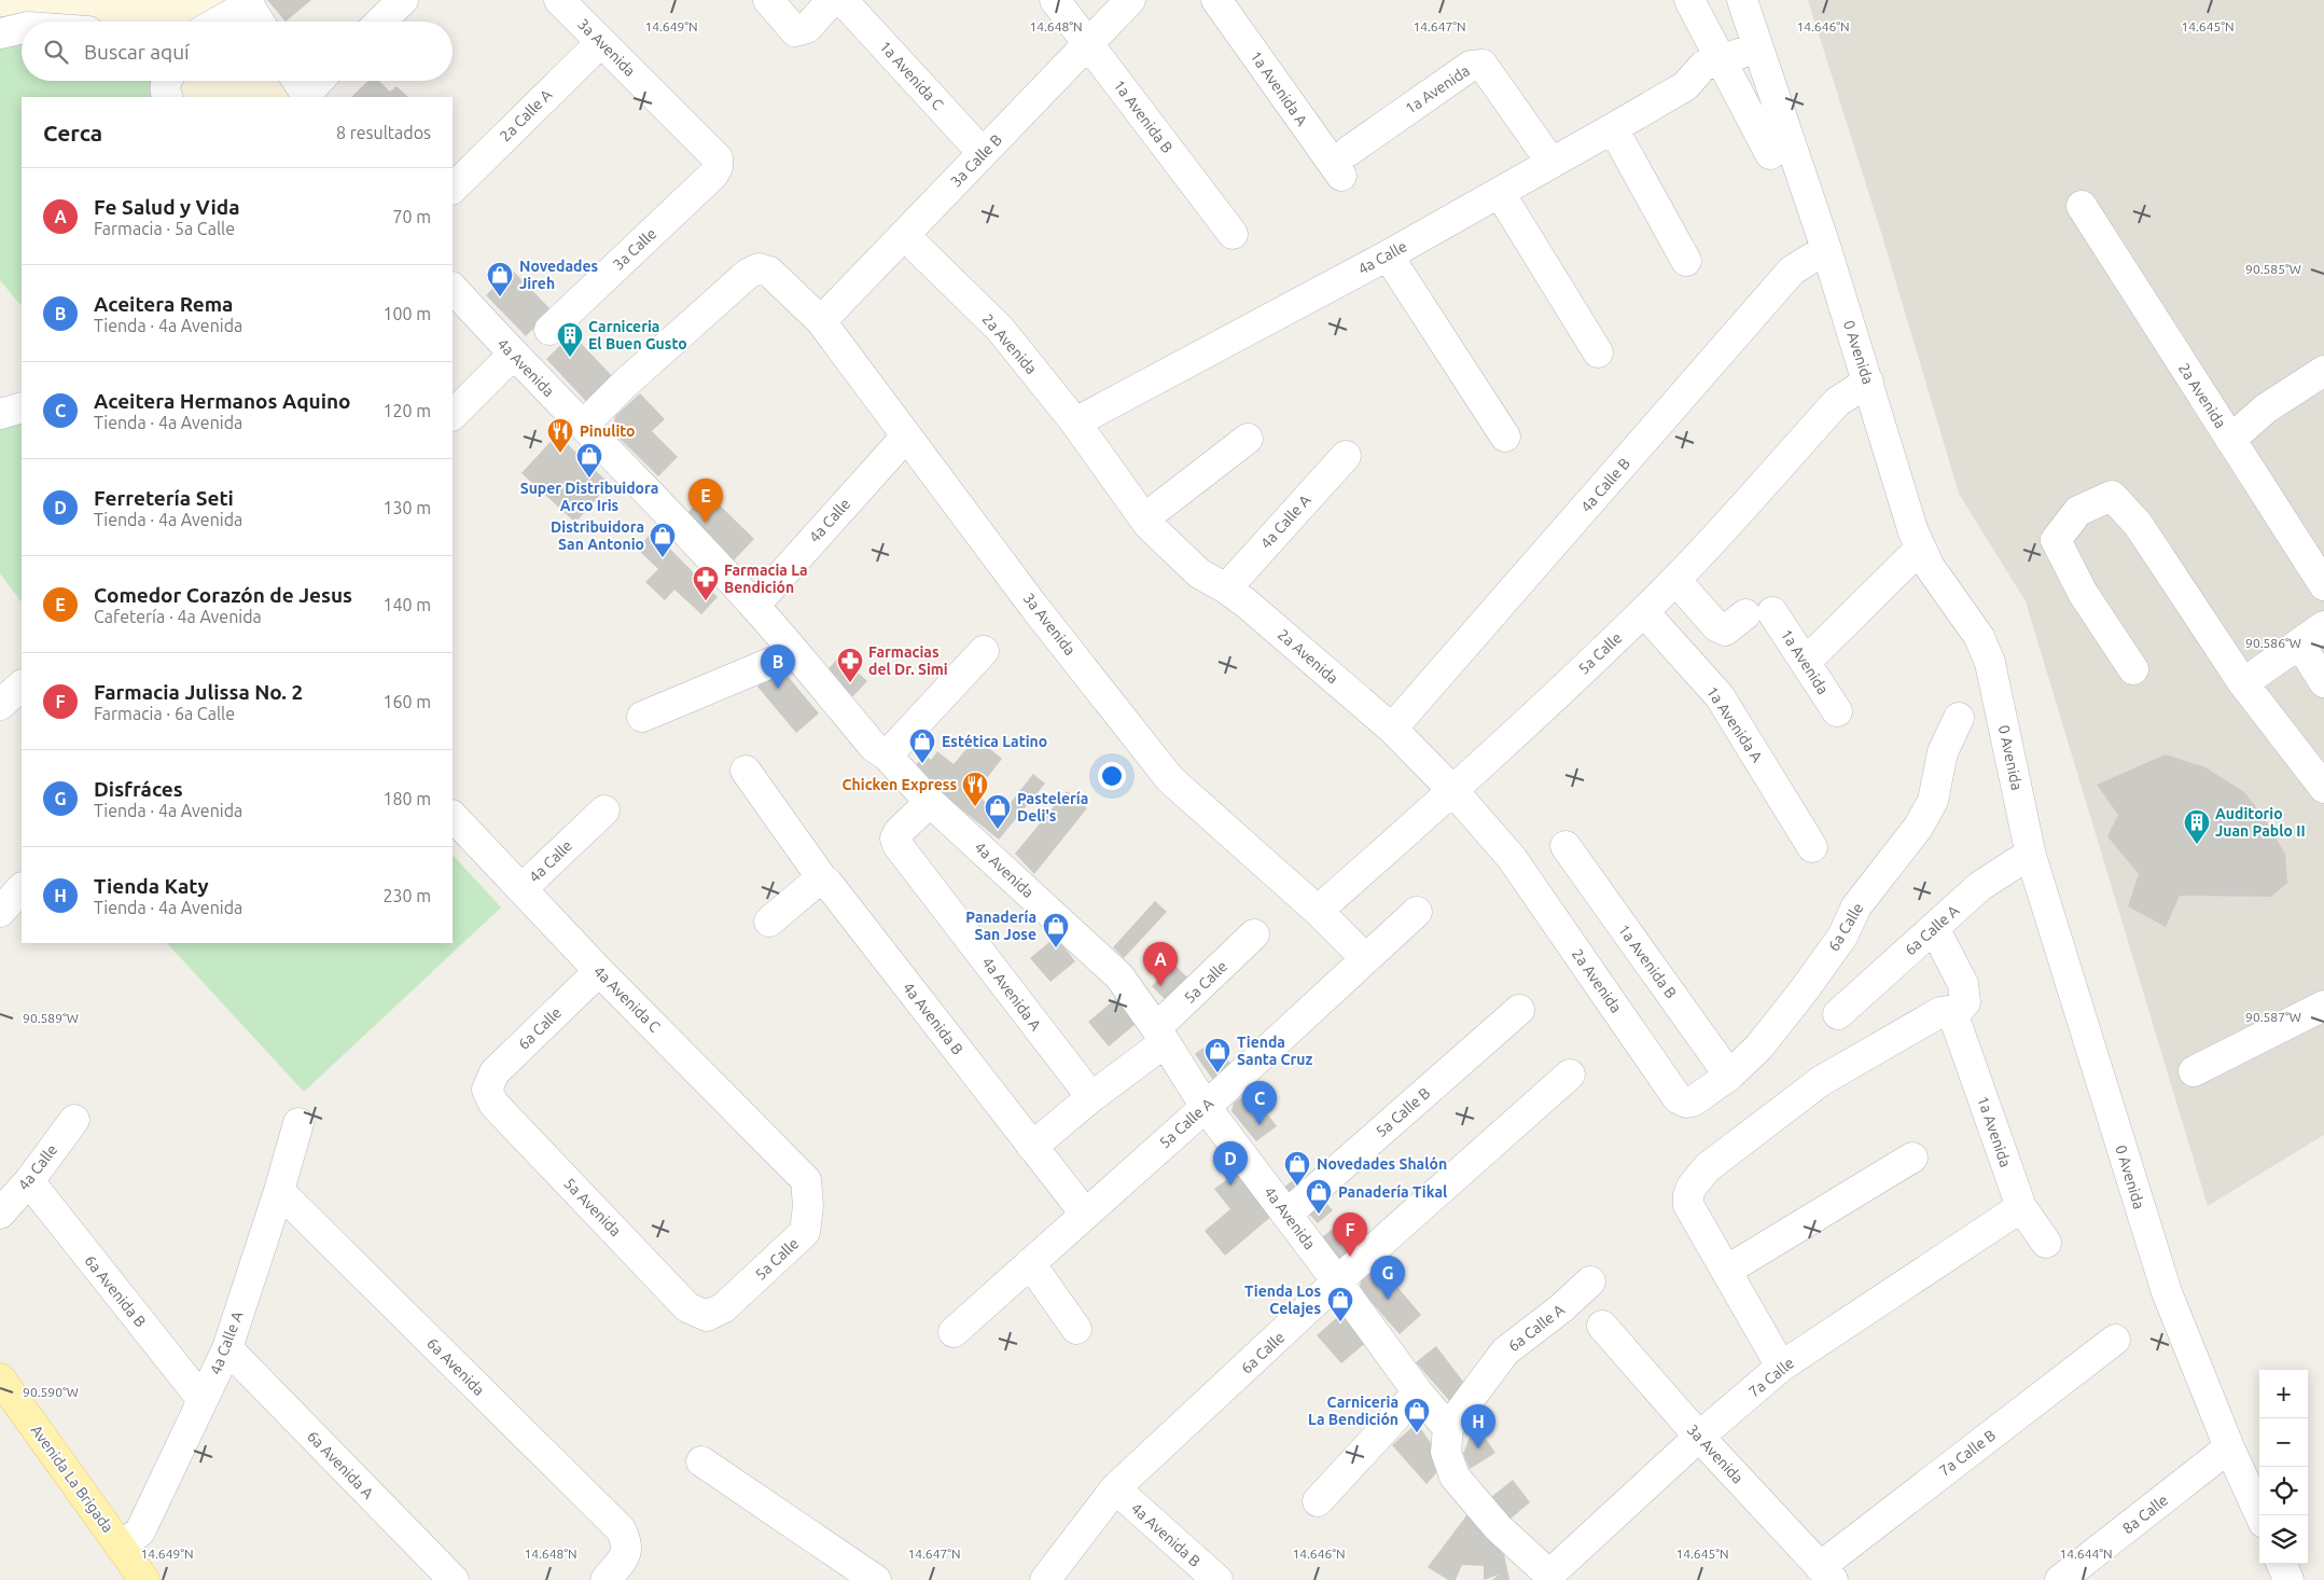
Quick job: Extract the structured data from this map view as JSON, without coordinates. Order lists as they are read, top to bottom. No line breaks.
{"streets":{"main road":["Avenida La Brigada"],"street":["3a Avenida","1a Avenida C","1a Avenida A","1a Avenida","2a Calle A","1a Avenida B","3a Calle B","3a Calle","4a Calle","2a Avenida","0 Avenida","4a Avenida","4a Calle B","4a Calle A","5a Calle","6a Calle","6a Calle A","4a Avenida A","4a Avenida C","4a Avenida B","5a Calle B","5a Calle A","5a Avenida","6a Avenida B","6a Avenida","7a Calle","7a Calle B","6a Avenida A","8a Calle"]},"crossings":[["3a Avenida","2a Calle A"],["3a Avenida","3a Calle B"],["3a Avenida","3a Calle"],["3a Avenida","4a Calle"],["3a Avenida","4a Avenida"],["3a Avenida","5a Calle"],["3a Avenida","5a Calle A"],["3a Avenida","7a Calle"],["3a Avenida","7a Calle B"],["1a Avenida C","3a Calle B"],["1a Avenida A","1a Avenida"],["1a Avenida A","5a Calle"],["1a Avenida","4a Calle"],["1a Avenida","5a Calle"],["1a Avenida","7a Calle"],["1a Avenida B","3a Calle B"],["1a Avenida B","6a Calle"],["3a Calle B","2a Avenida"],["4a Calle","2a Avenida"],["4a Calle","0 Avenida"],["4a Calle","4a Avenida"],["4a Calle","4a Avenida C"],["4a Calle","6a Avenida B"],["2a Avenida","4a Calle B"],["2a Avenida","4a Calle A"],["2a Avenida","5a Calle"],["2a Avenida","6a Calle"],["0 Avenida","4a Calle B"],["0 Avenida","5a Calle"],["0 Avenida","6a Calle A"],["0 Avenida","8a Calle"],["4a Avenida","5a Calle"],["4a Avenida","6a Calle"],["4a Avenida","6a Calle A"],["4a Avenida","4a Avenida A"],["4a Avenida","5a Calle B"],["4a Avenida","5a Calle A"],["4a Calle A","6a Avenida B"],["4a Calle A","6a Avenida"],["4a Calle A","6a Avenida A"],["4a Calle A","Avenida La Brigada"],["5a Calle","4a Avenida A"],["5a Calle","4a Avenida C"],["5a Calle","4a Avenida B"],["5a Calle","5a Avenida"],["6a Calle","4a Avenida C"],["6a Calle","4a Avenida B"],["6a Calle","5a Avenida"],["4a Avenida B","5a Calle A"]],"places":{"shop":["Novedades Jireh","Super Distribuidora Arco Iris","Distribuidora San Antonio","Estética Latino","Pastelería Deli's","Panadería San Jose","Tienda Santa Cruz","Novedades Shalón","Panadería Tikal","Tienda Los Celajes","Carniceria La Bendición"],"building":["Carniceria El Buen Gusto","Auditorio Juan Pablo II"],"restaurant":["Pinulito","Chicken Express"],"pharmacy":["Farmacia La Bendición","Farmacias del Dr. Simi"]},"page":{"search":"Buscar aquí","heading":["Cerca","8 resultados"],"list":[{"mark":"A","name":"Fe Salud y Vida","note":"Farmacia · 5a Calle","value":"70 m"},{"mark":"B","name":"Aceitera Rema","note":"Tienda · 4a Avenida","value":"100 m"},{"mark":"C","name":"Aceitera Hermanos Aquino","note":"Tienda · 4a Avenida","value":"120 m"},{"mark":"D","name":"Ferretería Seti","note":"Tienda · 4a Avenida","value":"130 m"},{"mark":"E","name":"Comedor Corazón de Jesus","note":"Cafetería · 4a Avenida","value":"140 m"},{"mark":"F","name":"Farmacia Julissa No. 2","note":"Farmacia · 6a Calle","value":"160 m"},{"mark":"G","name":"Disfráces","note":"Tienda · 4a Avenida","value":"180 m"},{"mark":"H","name":"Tienda Katy","note":"Tienda · 4a Avenida","value":"230 m"}],"pins":["E","B","A","C","D","F","G","H"],"map_buttons":["+","−"]},"coordinates":["14.649°N","14.648°N","14.647°N","14.646°N","14.645°N","90.585°W","90.586°W","90.587°W","90.589°W","90.590°W","14.644°N"]}
